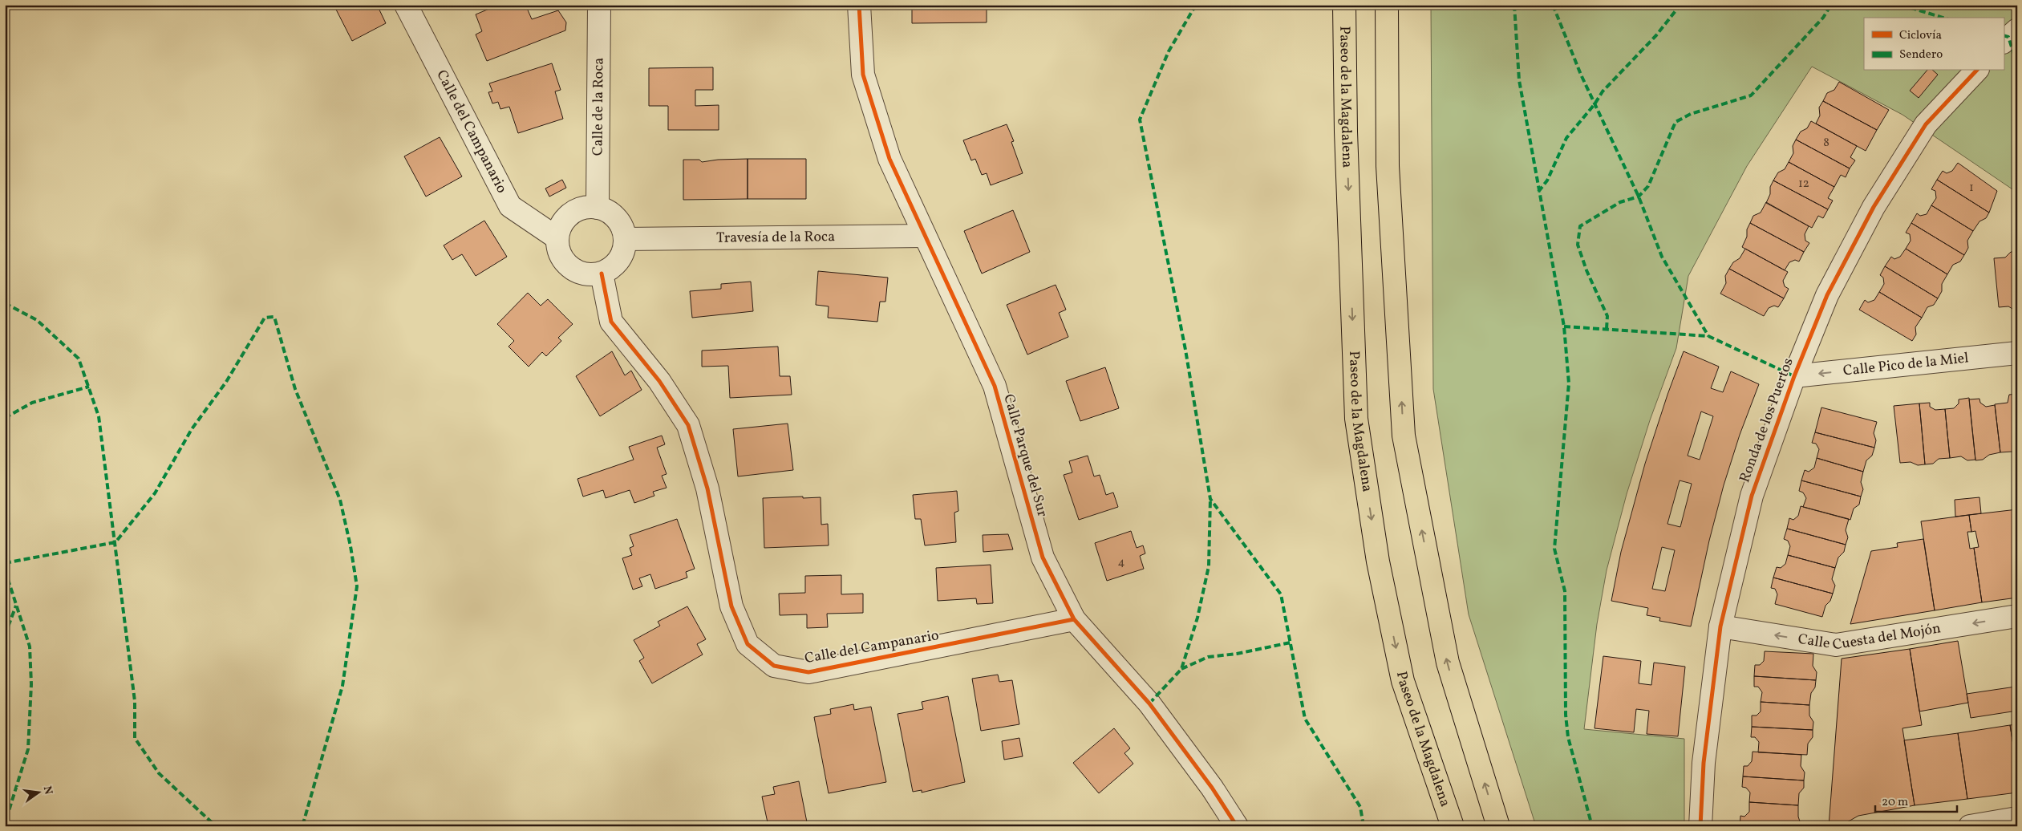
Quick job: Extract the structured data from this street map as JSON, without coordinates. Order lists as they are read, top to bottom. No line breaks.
{"streets":{"main road":["Paseo de la Magdalena"],"street":["Calle de la Roca","Calle del Campanario","Travesía de la Roca","Calle Pico de la Miel","Ronda de los Puertos","Calle Parque del Sur","Calle Cuesta del Mojón"]},"crossings":[["Calle de la Roca","Calle del Campanario"],["Calle de la Roca","Travesía de la Roca"],["Calle del Campanario","Travesía de la Roca"],["Calle del Campanario","Calle Parque del Sur"],["Travesía de la Roca","Calle Parque del Sur"],["Calle Pico de la Miel","Ronda de los Puertos"],["Ronda de los Puertos","Calle Cuesta del Mojón"]],"one_way":["Calle Pico de la Miel","Calle Cuesta del Mojón"],"house_numbers":["8","12","1","4"],"legend":["Ciclovía","Sendero"],"scale_bar":"20 m","north":"right"}
